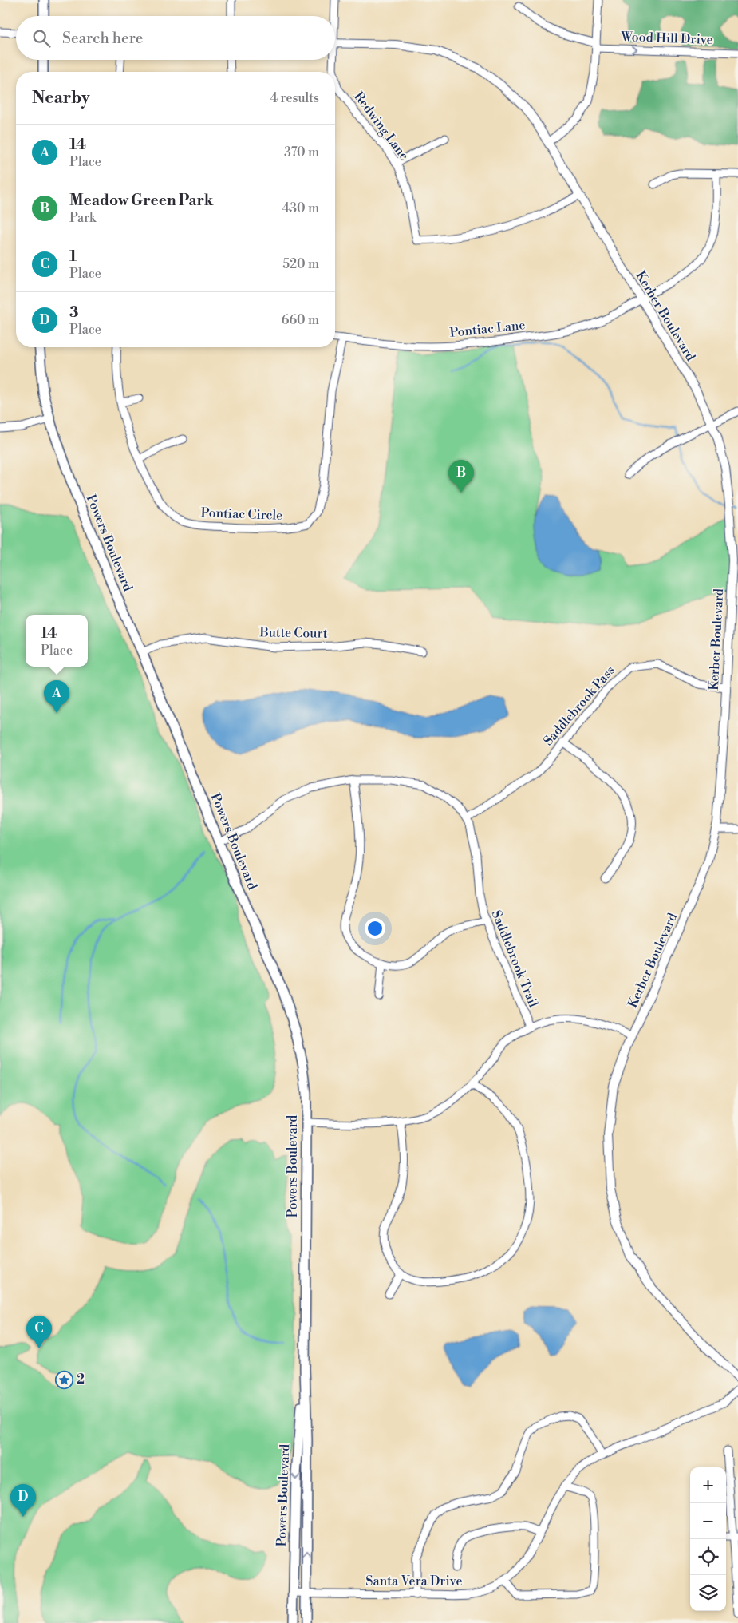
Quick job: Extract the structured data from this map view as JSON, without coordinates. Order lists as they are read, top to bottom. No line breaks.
{"streets":{"main road":["Powers Boulevard"],"street":["Wood Hill Drive","Redwing Lane","Kerber Boulevard","Pontiac Lane","Pontiac Circle","Butte Court","Saddlebrook Pass","Saddlebrook Trail","Santa Vera Drive"]},"crossings":[["Redwing Lane","Kerber Boulevard"],["Kerber Boulevard","Pontiac Lane"],["Kerber Boulevard","Saddlebrook Pass"],["Pontiac Lane","Pontiac Circle"],["Powers Boulevard","Butte Court"],["Powers Boulevard","Saddlebrook Trail"],["Powers Boulevard","Santa Vera Drive"],["Saddlebrook Pass","Saddlebrook Trail"]],"one_way":["Wood Hill Drive"],"places":{"place":["2"]},"page":{"search":"Search here","heading":["Nearby","4 results"],"list":[{"mark":"A","name":"14","note":"Place","value":"370 m"},{"mark":"B","name":"Meadow Green Park","note":"Park","value":"430 m"},{"mark":"C","name":"1","note":"Place","value":"520 m"},{"mark":"D","name":"3","note":"Place","value":"660 m"}],"pins":["B","A","C","D"],"popup":["14","Place"],"map_buttons":["+","−"]}}
